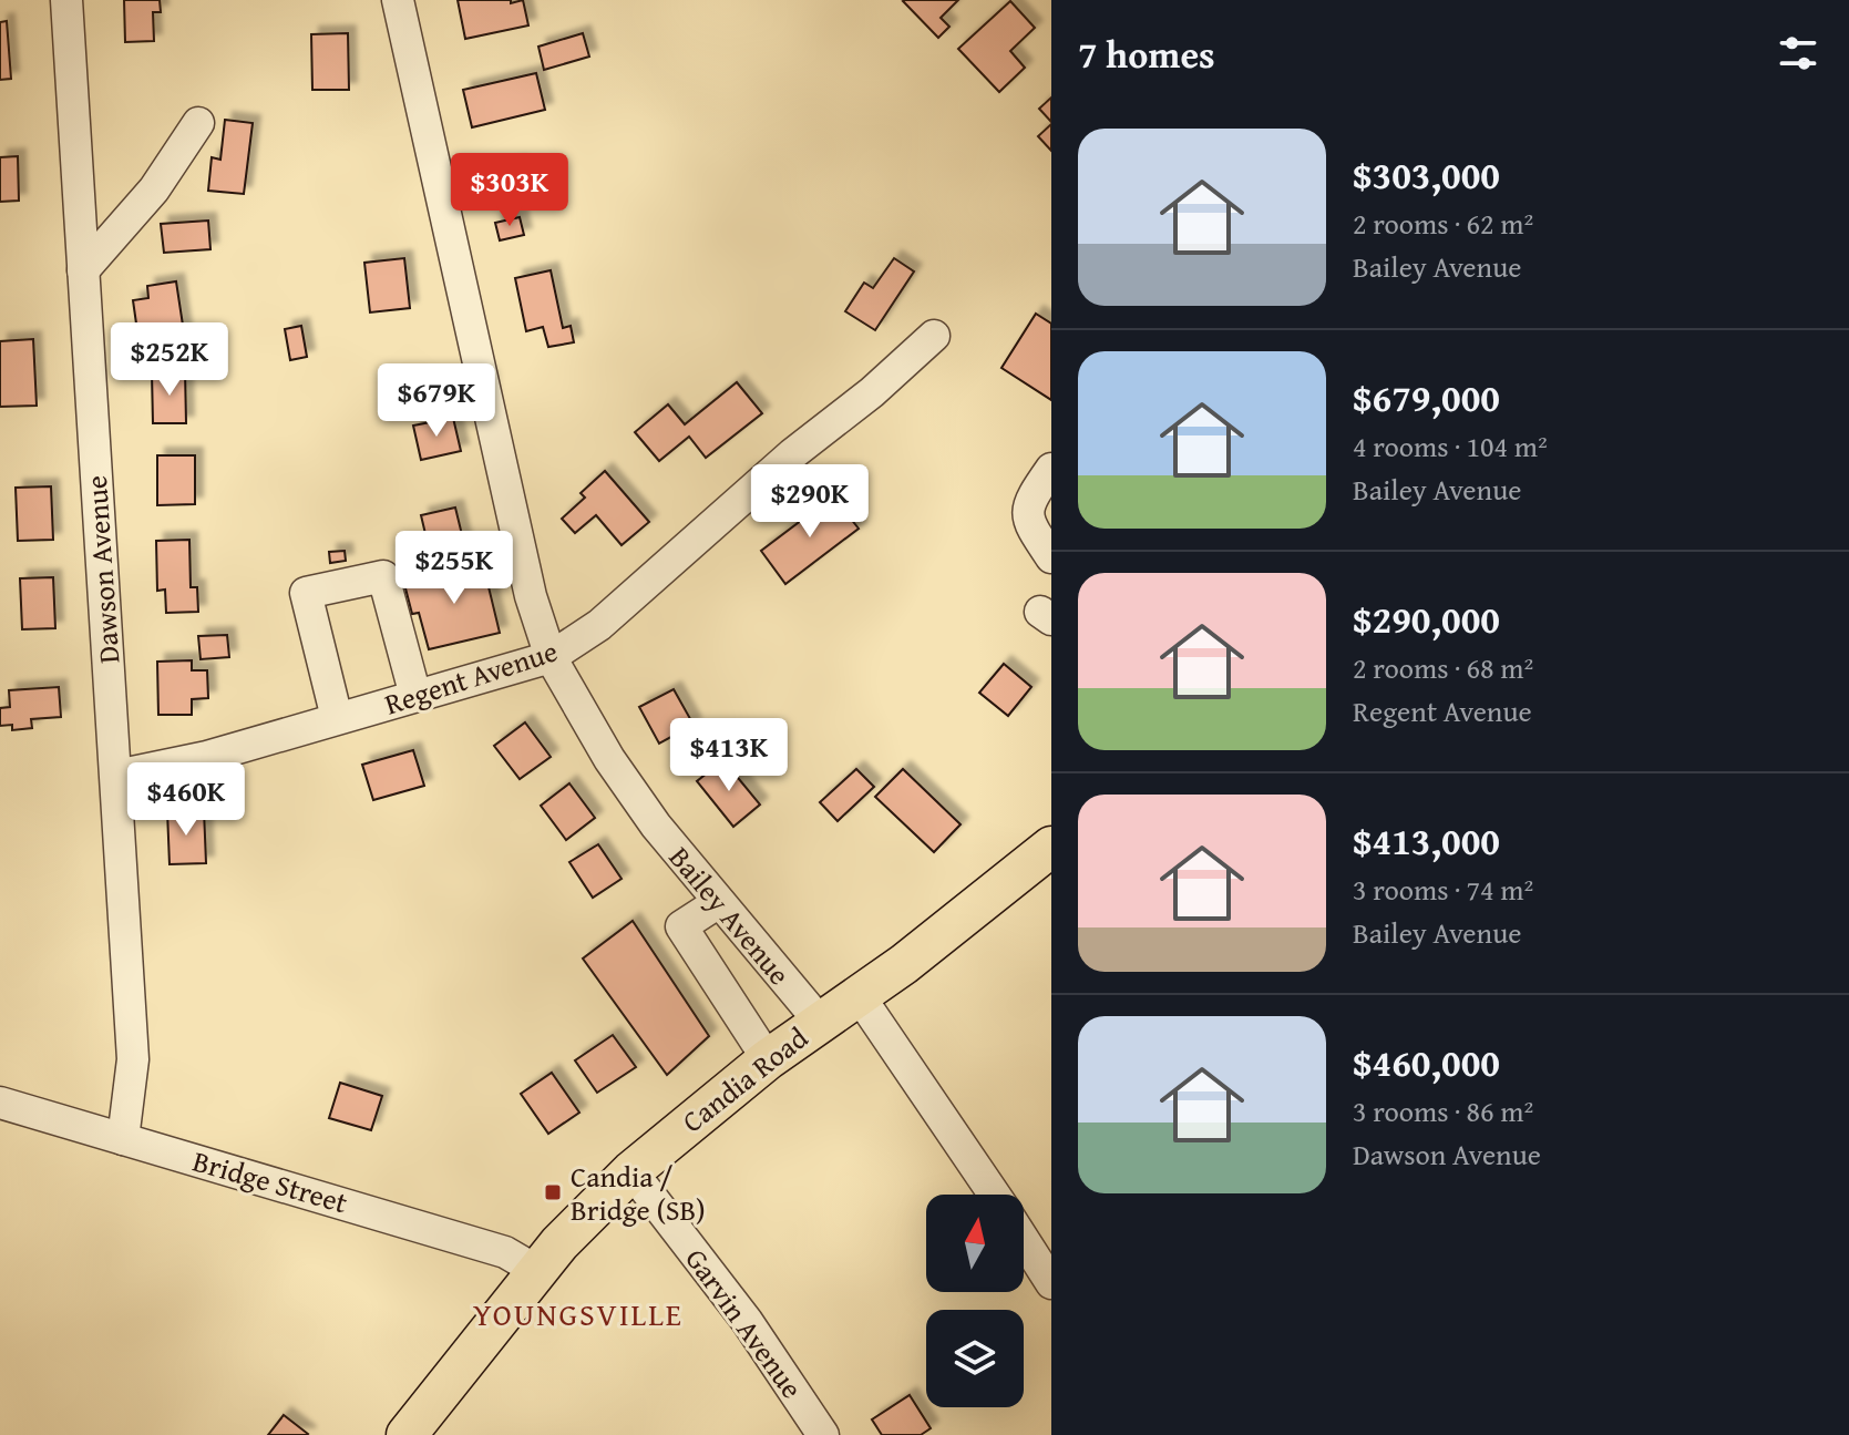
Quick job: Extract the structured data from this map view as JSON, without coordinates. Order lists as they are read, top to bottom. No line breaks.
{"streets":{"main road":["Candia Road"],"street":["Dawson Avenue","Regent Avenue","Bailey Avenue","Bridge Street","Garvin Avenue"]},"crossings":[["Dawson Avenue","Regent Avenue"],["Dawson Avenue","Bridge Street"],["Regent Avenue","Bailey Avenue"],["Bailey Avenue","Candia Road"],["Candia Road","Bridge Street"],["Candia Road","Garvin Avenue"]],"districts":["YOUNGSVILLE"],"places":{"transit":["Candia / Bridge (SB)"]},"north":"top","page":{"heading":"7 homes","list":[{"name":"$303,000","note":"2 rooms · 62 m² · Bailey Avenue"},{"name":"$679,000","note":"4 rooms · 104 m² · Bailey Avenue"},{"name":"$290,000","note":"2 rooms · 68 m² · Regent Avenue"},{"name":"$413,000","note":"3 rooms · 74 m² · Bailey Avenue"},{"name":"$460,000","note":"3 rooms · 86 m² · Dawson Avenue"}],"price":["$303K","$252K","$679K","$290K","$255K","$413K","$460K"]}}
